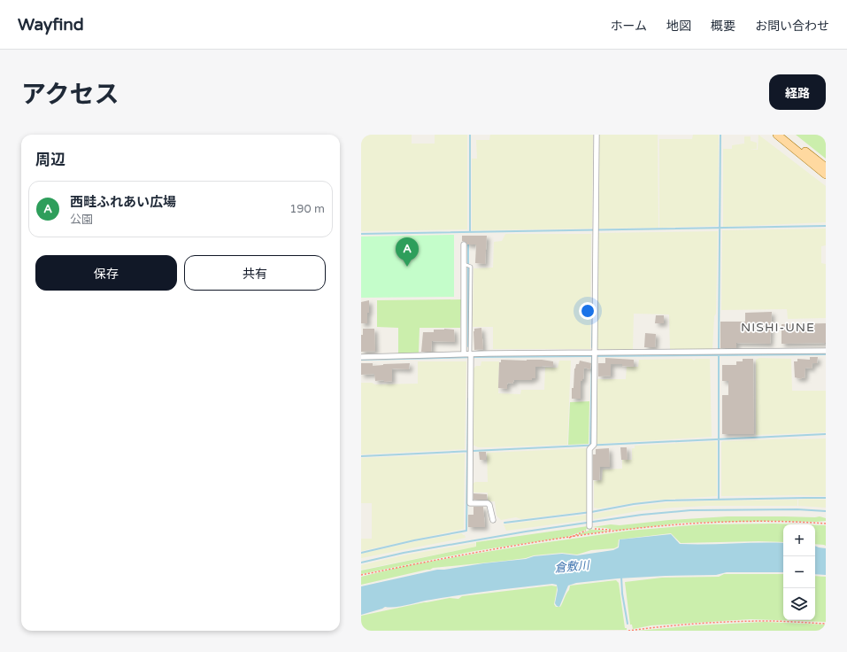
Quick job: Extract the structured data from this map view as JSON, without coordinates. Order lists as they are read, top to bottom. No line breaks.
{"districts":["NISHI-UNE"],"water":["倉敷川"],"page":{"header":"Wayfind","nav":["ホーム","地図","概要","お問い合わせ"],"title":"アクセス","buttons":["経路",["保存","共有"]],"heading":"周辺","list":[{"mark":"A","name":"西畦ふれあい広場","note":"公園","value":"190 m"}],"pins":"A","map_buttons":["+","−"]}}
